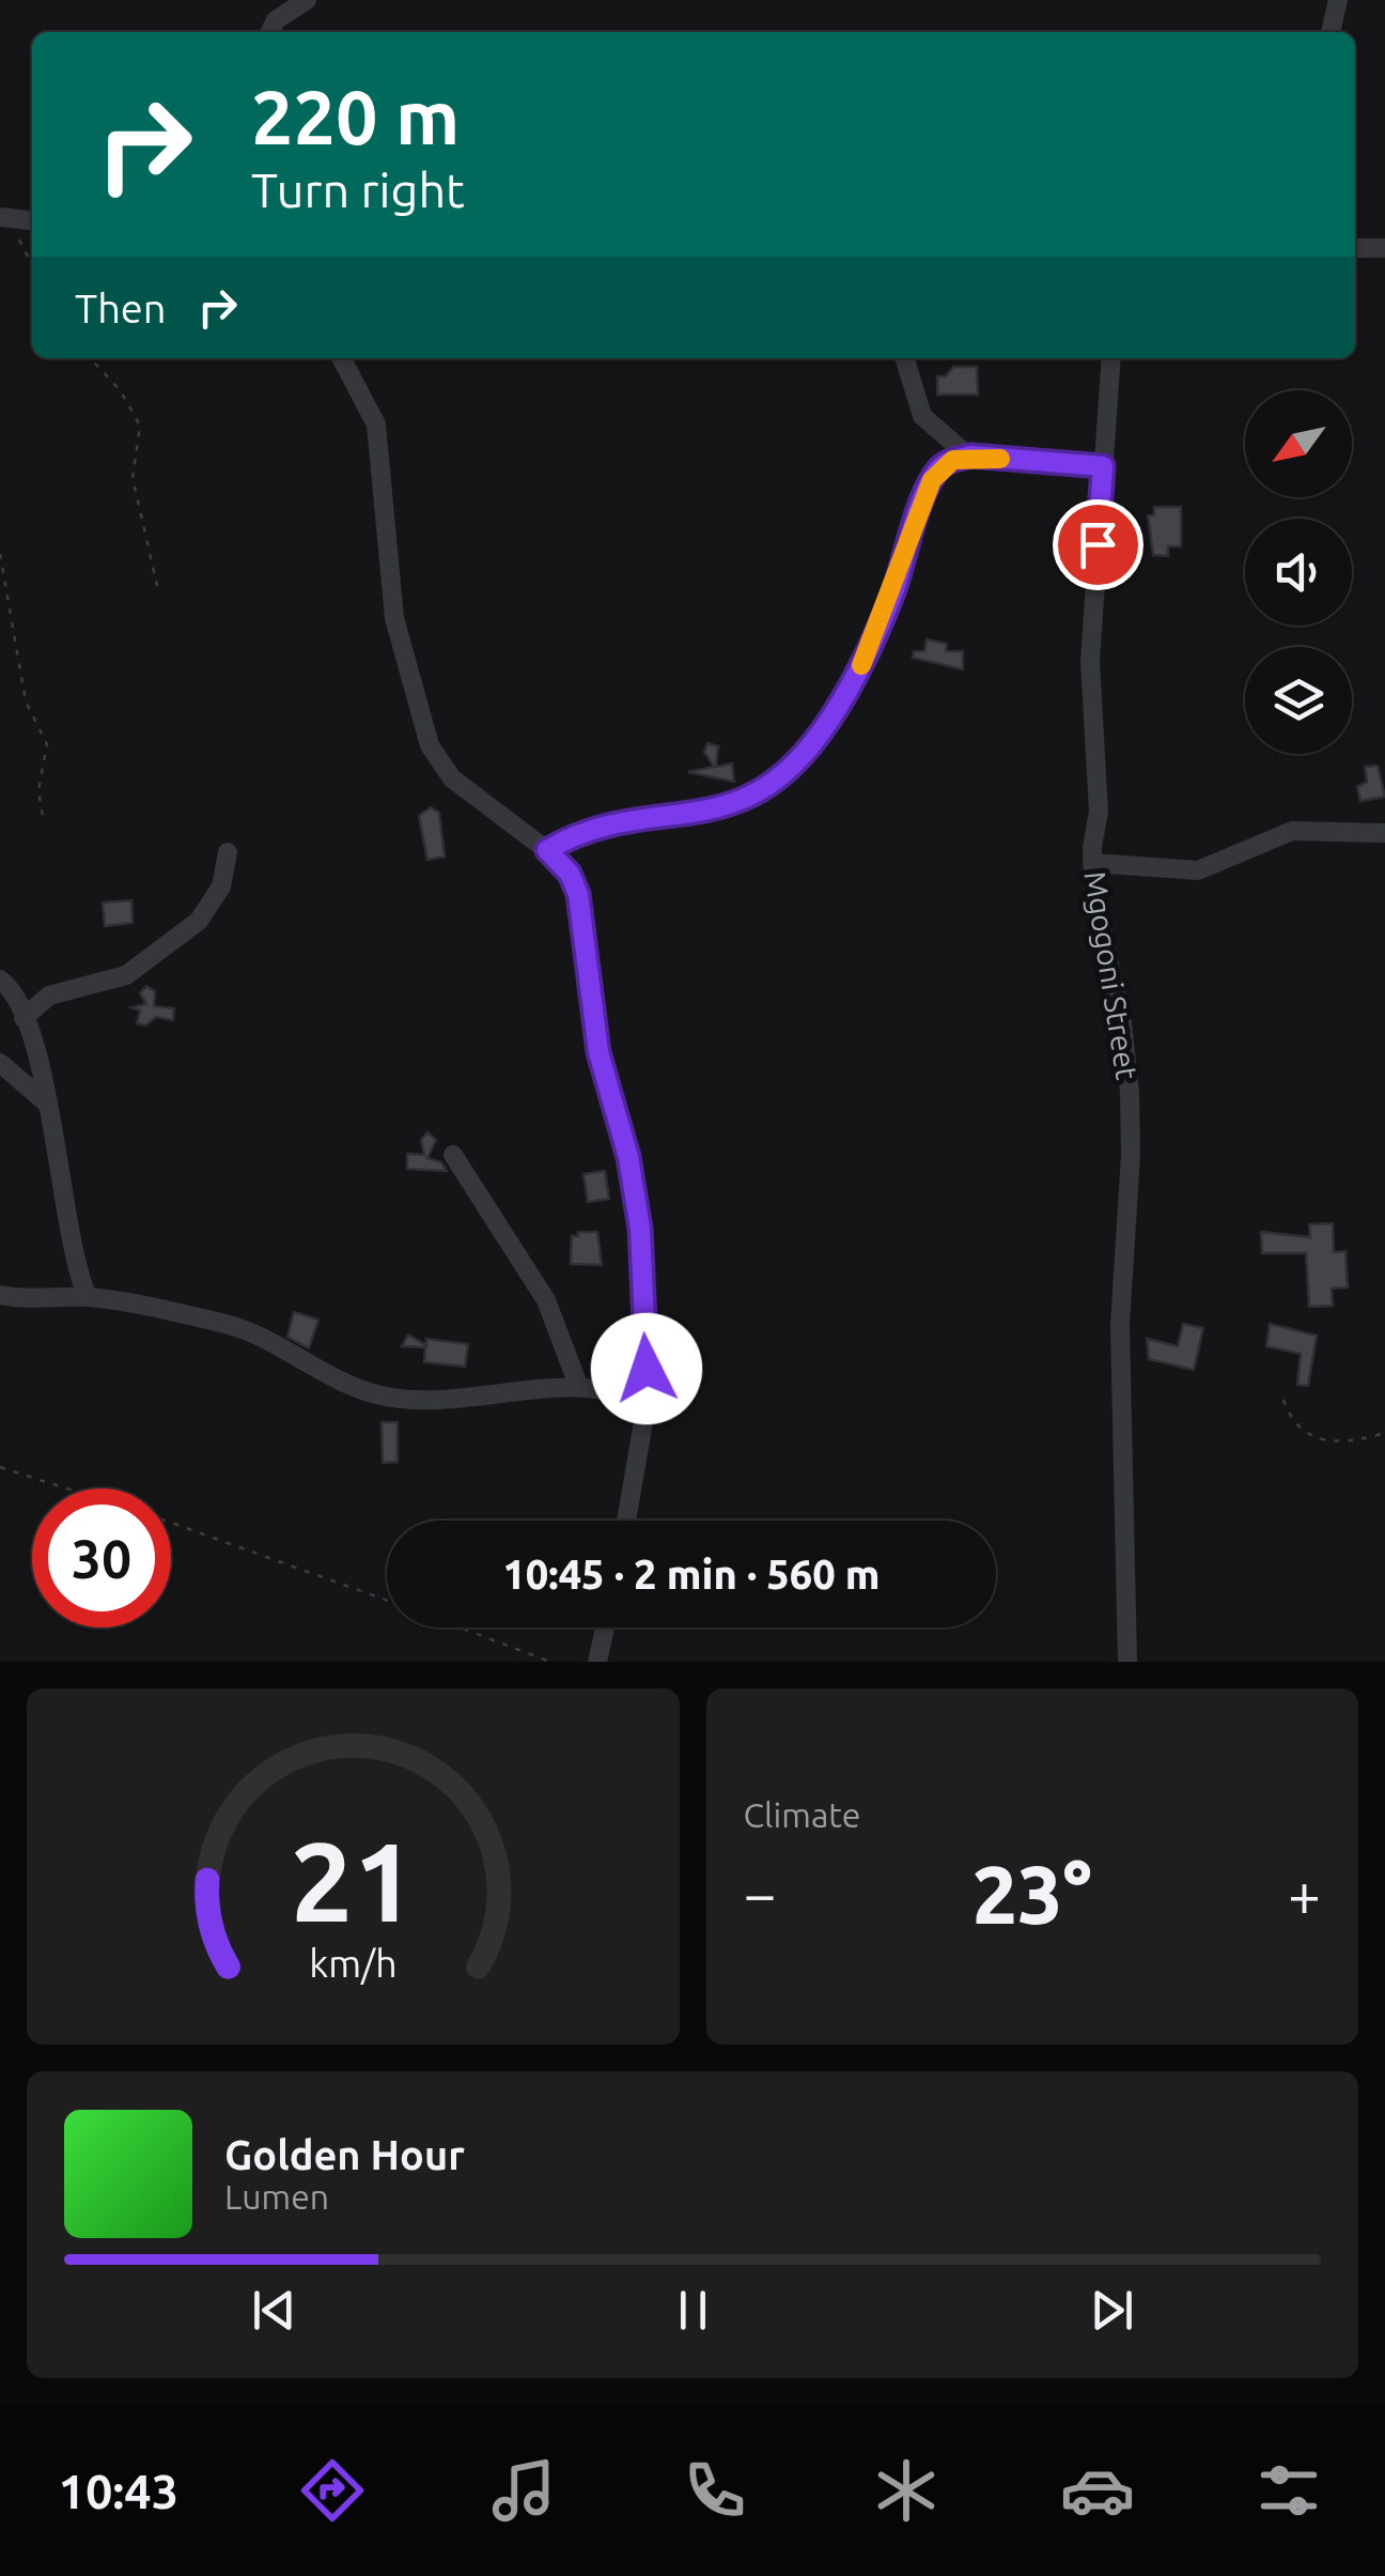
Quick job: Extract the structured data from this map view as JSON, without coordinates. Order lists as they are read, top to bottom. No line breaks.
{"streets":{"street":["Mgogoni Street"]},"north":"bottom left","page":{"turn":["220 m","Turn right"],"then":"Then","limit":"30","trip":"10:45 · 2 min · 560 m","tile":"Climate","heat":["−","23°","+"],"song":["Golden Hour","Lumen"],"tabs":"10:43","gauge":["21","km/h"]}}
